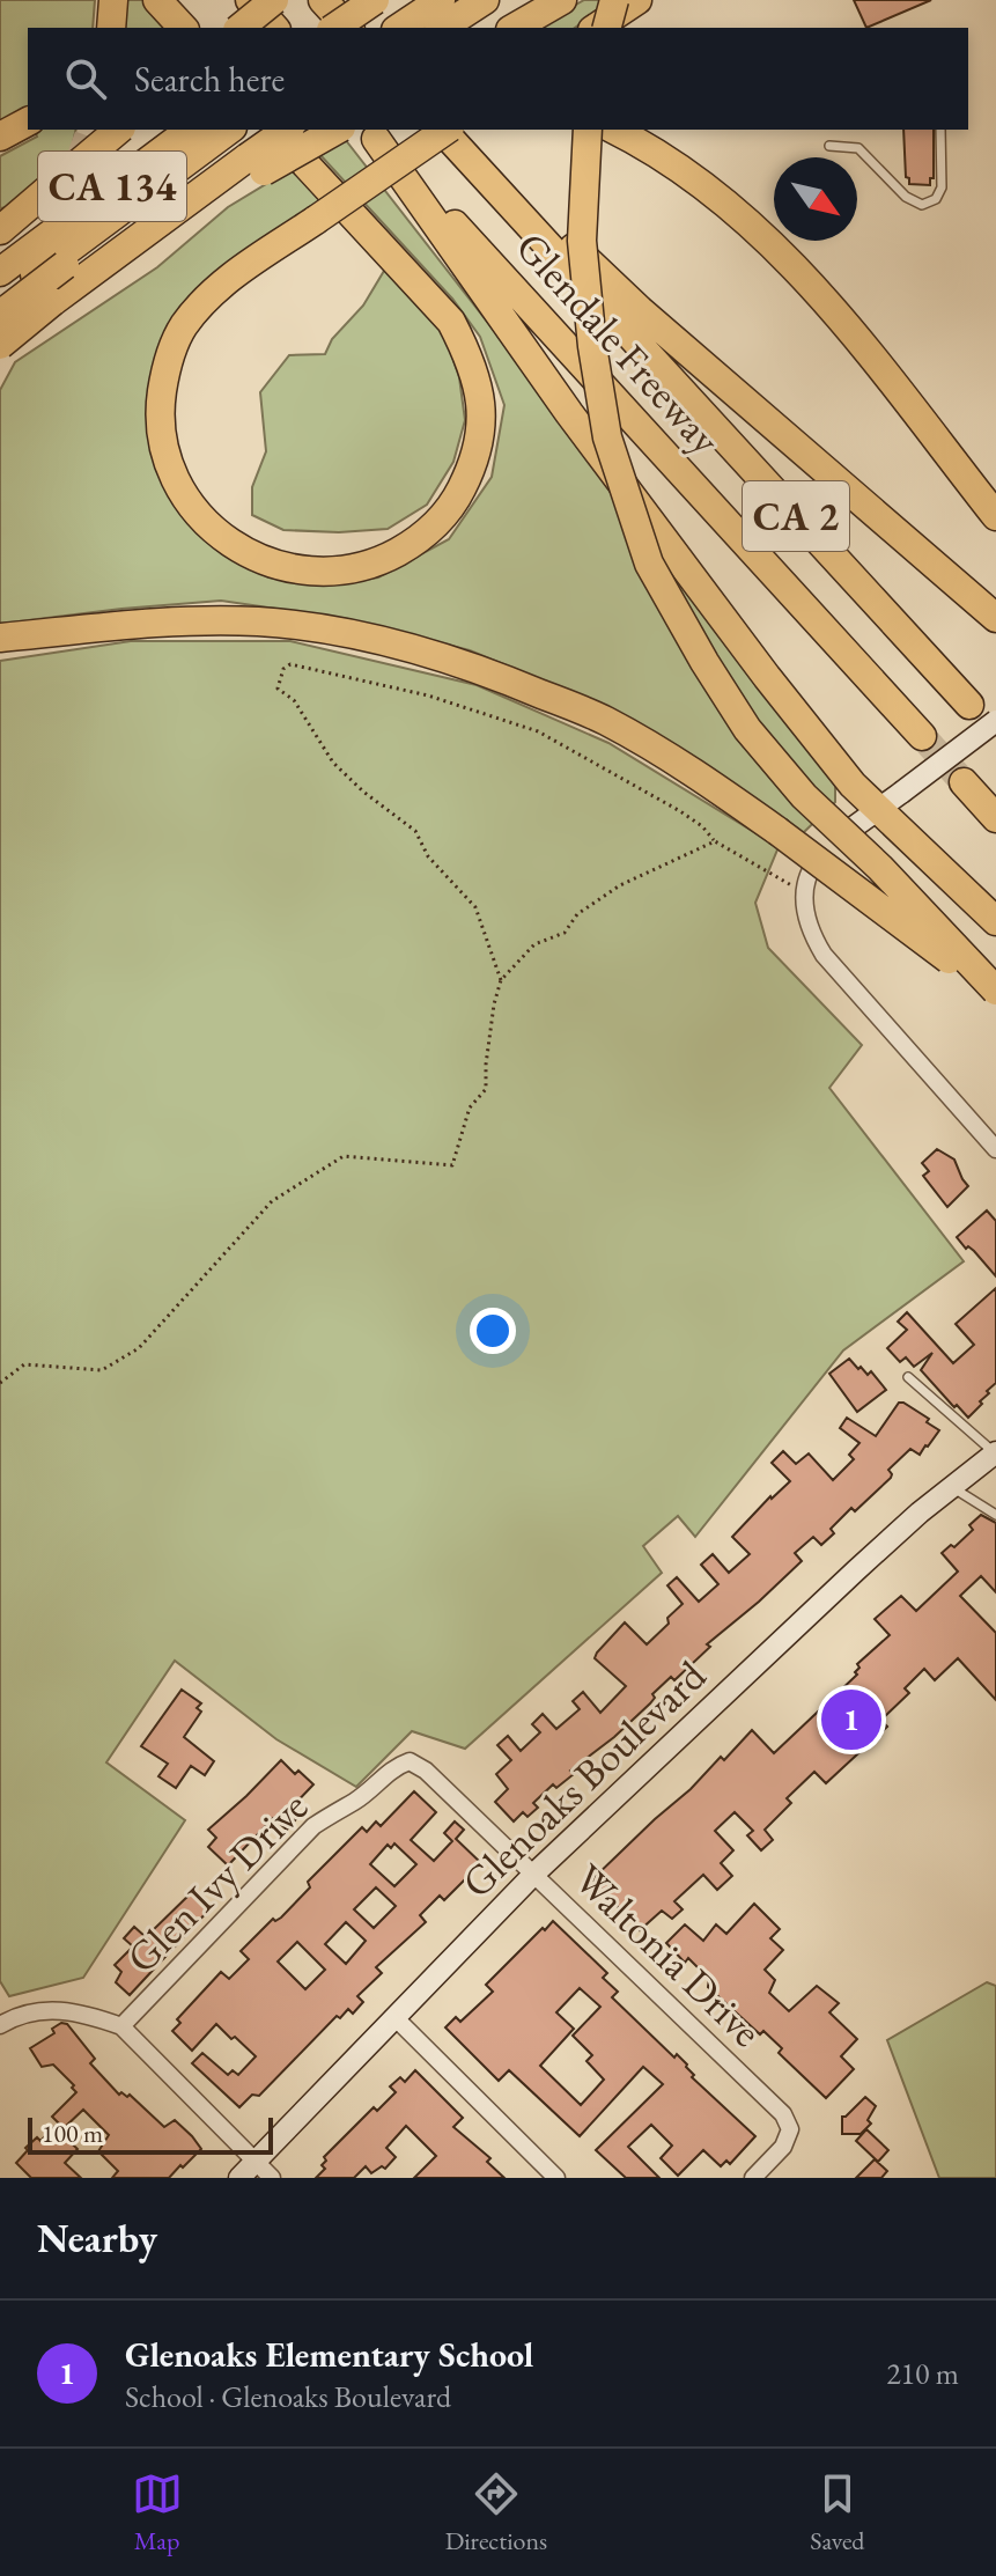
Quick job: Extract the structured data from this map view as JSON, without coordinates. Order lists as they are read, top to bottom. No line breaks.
{"streets":{"highway":["CA 134","Glendale Freeway","CA 2"],"street":["Glenoaks Boulevard","Glen Ivy Drive","Waltonia Drive"]},"crossings":[["Glenoaks Boulevard","Waltonia Drive"],["Glen Ivy Drive","Waltonia Drive"]],"scale_bar":"100 m","north":"bottom right","page":{"search":"Search here","pins":"1","scale":"100 m","heading":"Nearby","list":[{"mark":"1","name":"Glenoaks Elementary School","note":"School · Glenoaks Boulevard","value":"210 m"}],"nav":["Map","Directions","Saved"]}}
